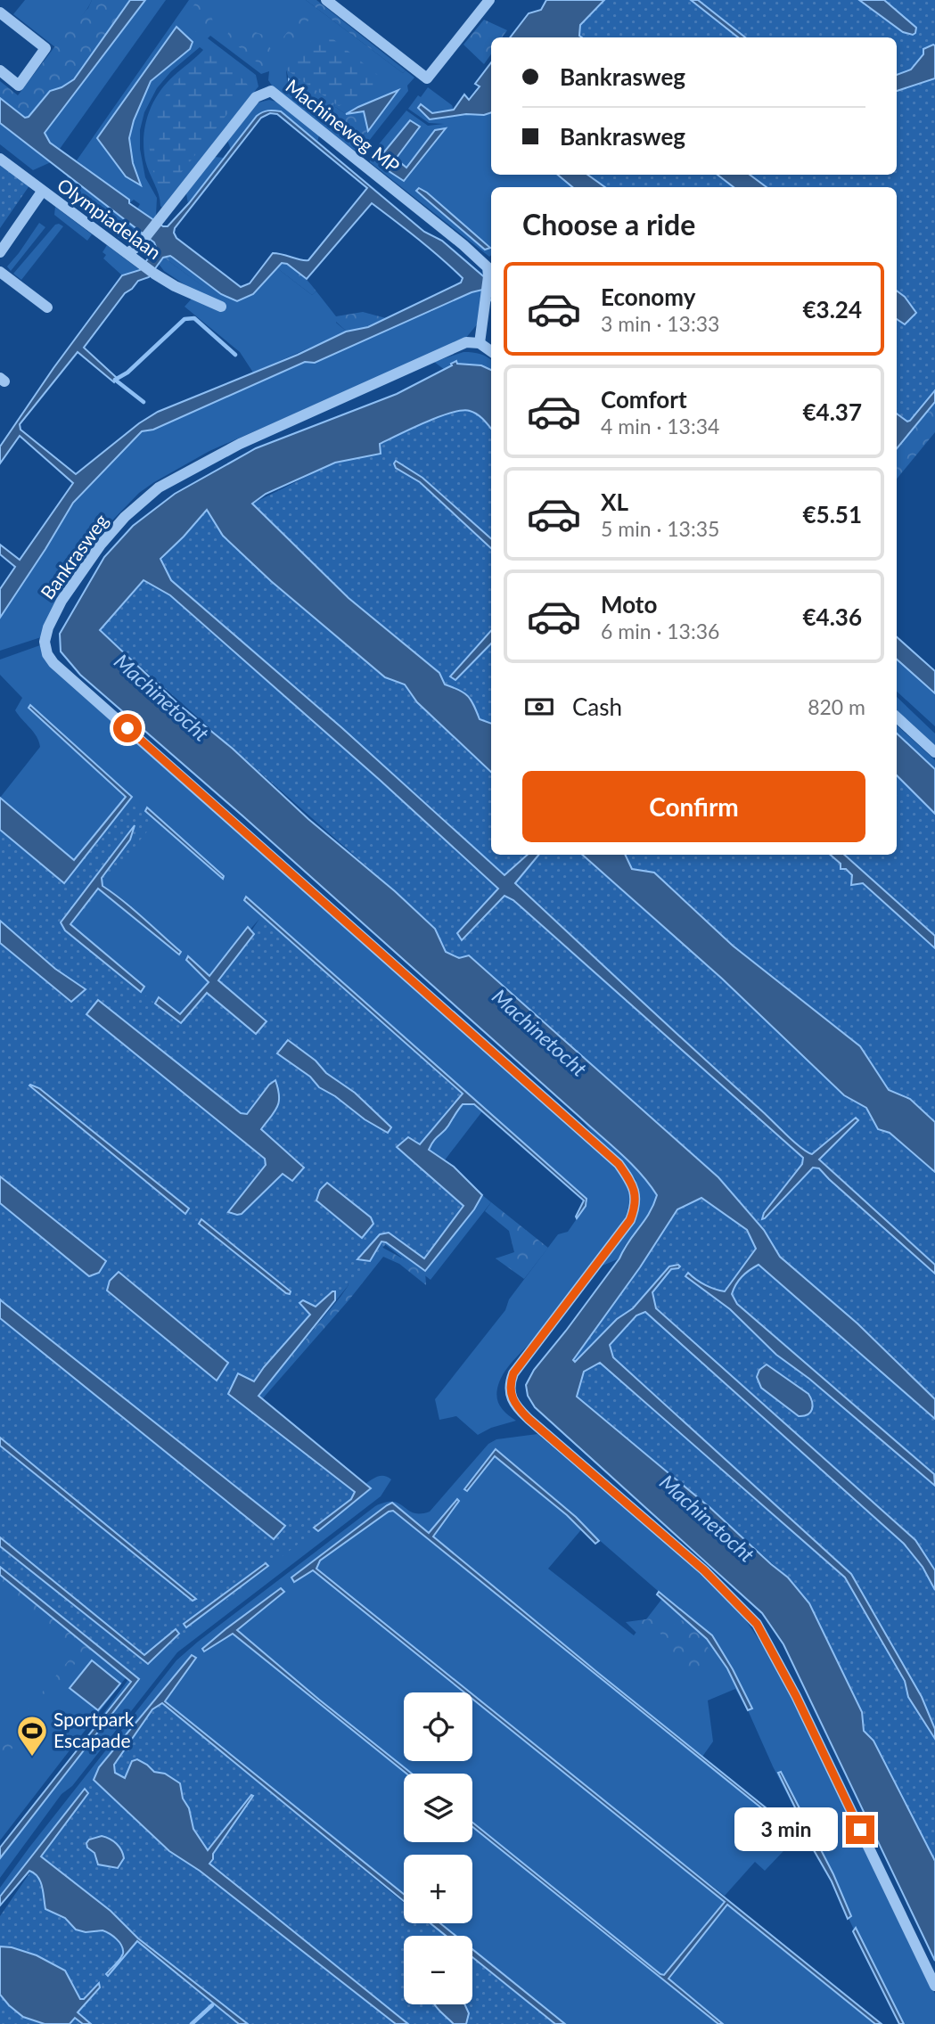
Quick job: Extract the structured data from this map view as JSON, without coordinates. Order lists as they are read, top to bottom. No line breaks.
{"streets":{"street":["Machineweg MP","Olympiadelaan","Bankrasweg"]},"crossings":[["Machineweg MP","Olympiadelaan"],["Machineweg MP","Bankrasweg"]],"water":["Machinetocht"],"places":{"sports":["Sportpark Escapade"]},"page":{"banner":["Bankrasweg","Bankrasweg"],"heading":"Choose a ride","list":[{"name":"Economy","note":"3 min · 13:33","value":"€3.24"},{"name":"Comfort","note":"4 min · 13:34","value":"€4.37"},{"name":"XL","note":"5 min · 13:35","value":"€5.51"},{"name":"Moto","note":"6 min · 13:36","value":"€4.36"}],"pay":["Cash","820 m"],"buttons":"Confirm","map_buttons":["+","−"],"bubble":"3 min"}}
